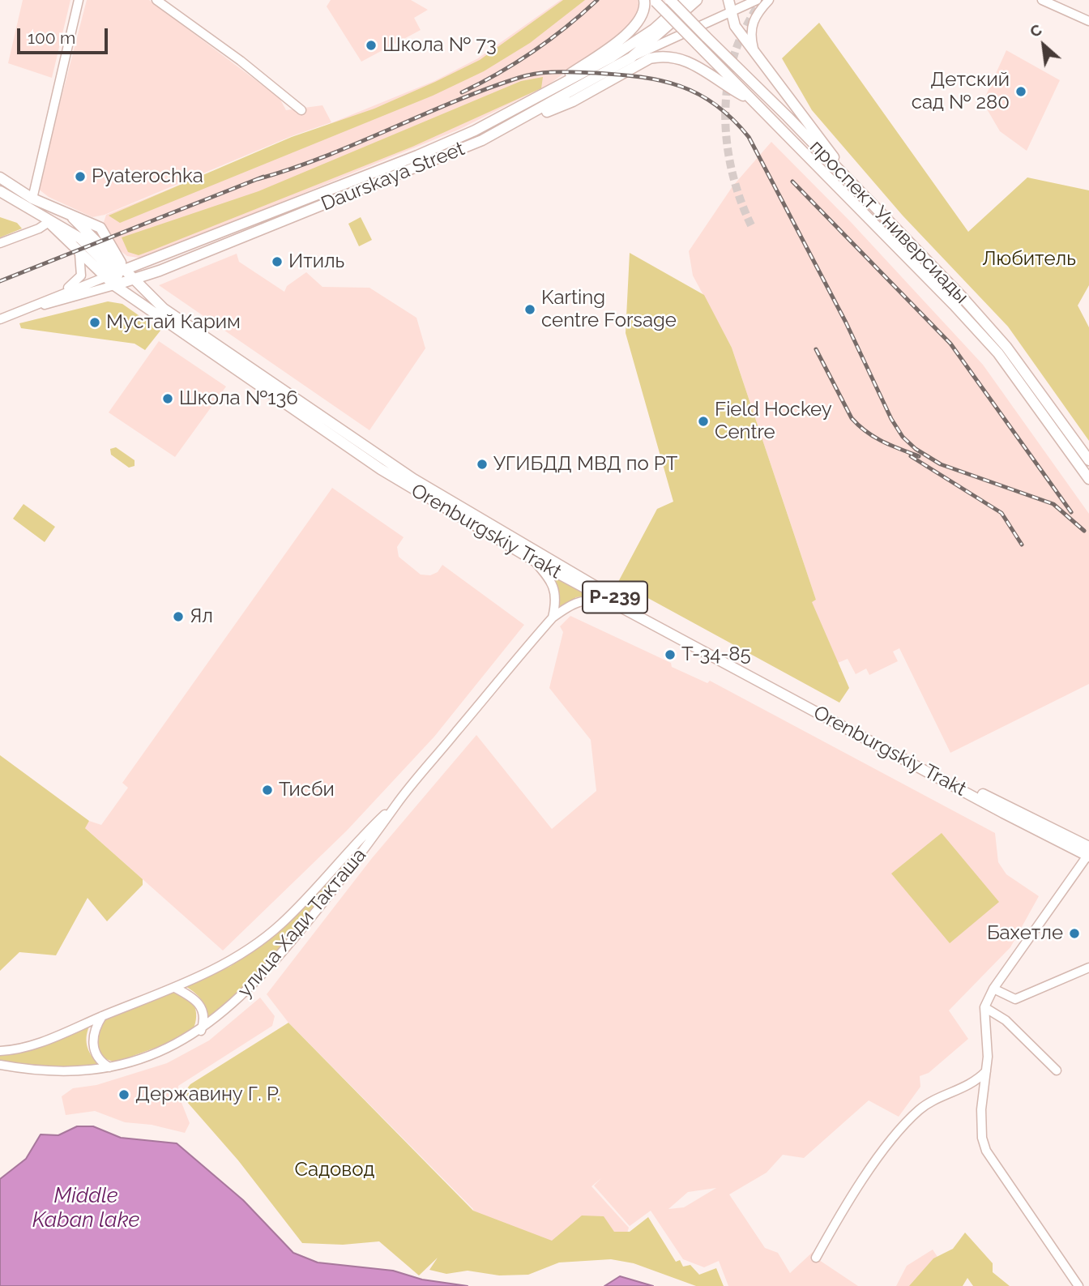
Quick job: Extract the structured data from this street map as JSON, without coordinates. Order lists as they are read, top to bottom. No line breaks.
{"streets":{"main road":["Daurskaya Street","проспект Универсиады","Orenburgskiy Trakt","Р-239"],"street":["улица Хади Такташа"]},"crossings":[["Daurskaya Street","Orenburgskiy Trakt"],["Orenburgskiy Trakt","улица Хади Такташа"]],"water":["Middle Kaban lake"],"parks":["Любитель","Садовод"],"places":["Школа № 73","Детский сад № 280","Pyaterochka","Итиль","Karting centre Forsage","Мустай Карим","Школа №136","Field Hockey Centre","УГИБДД МВД по РТ","Ял","T-34-85","Тисби","Бахетле","Державину Г. Р."],"scale_bar":"100 m","north":"top left"}
